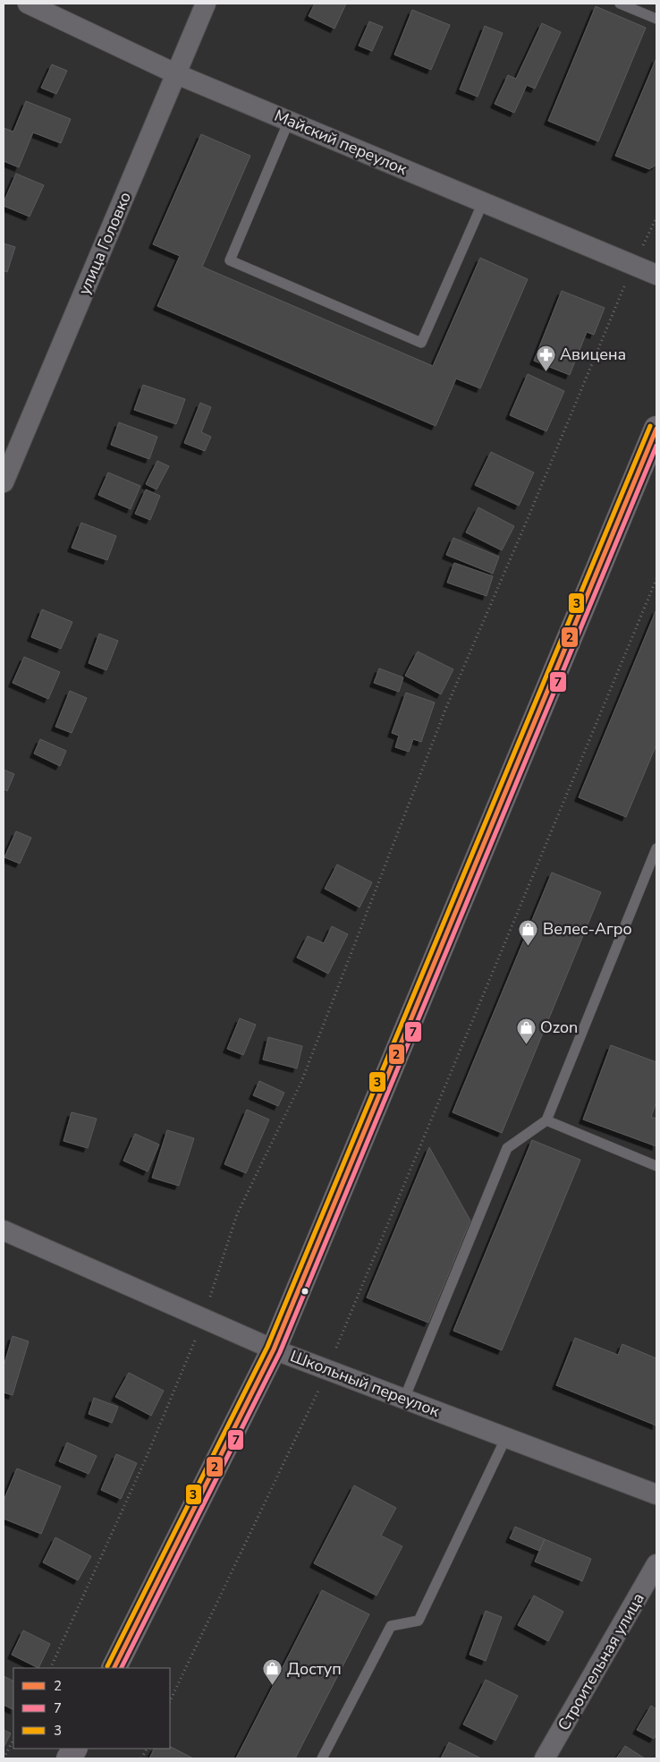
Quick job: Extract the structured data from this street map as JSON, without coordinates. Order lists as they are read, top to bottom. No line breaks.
{"streets":{"street":["Майский переулок","улица Головко","Школьный переулок","Строительная улица"]},"crossings":[["Майский переулок","улица Головко"]],"places":{"pharmacy":["Авицена"],"shop":["Велес-Агро","Ozon","Доступ"]},"lines":["transit line 3","transit line 2","transit line 7"],"legend":["2","7","3"]}
